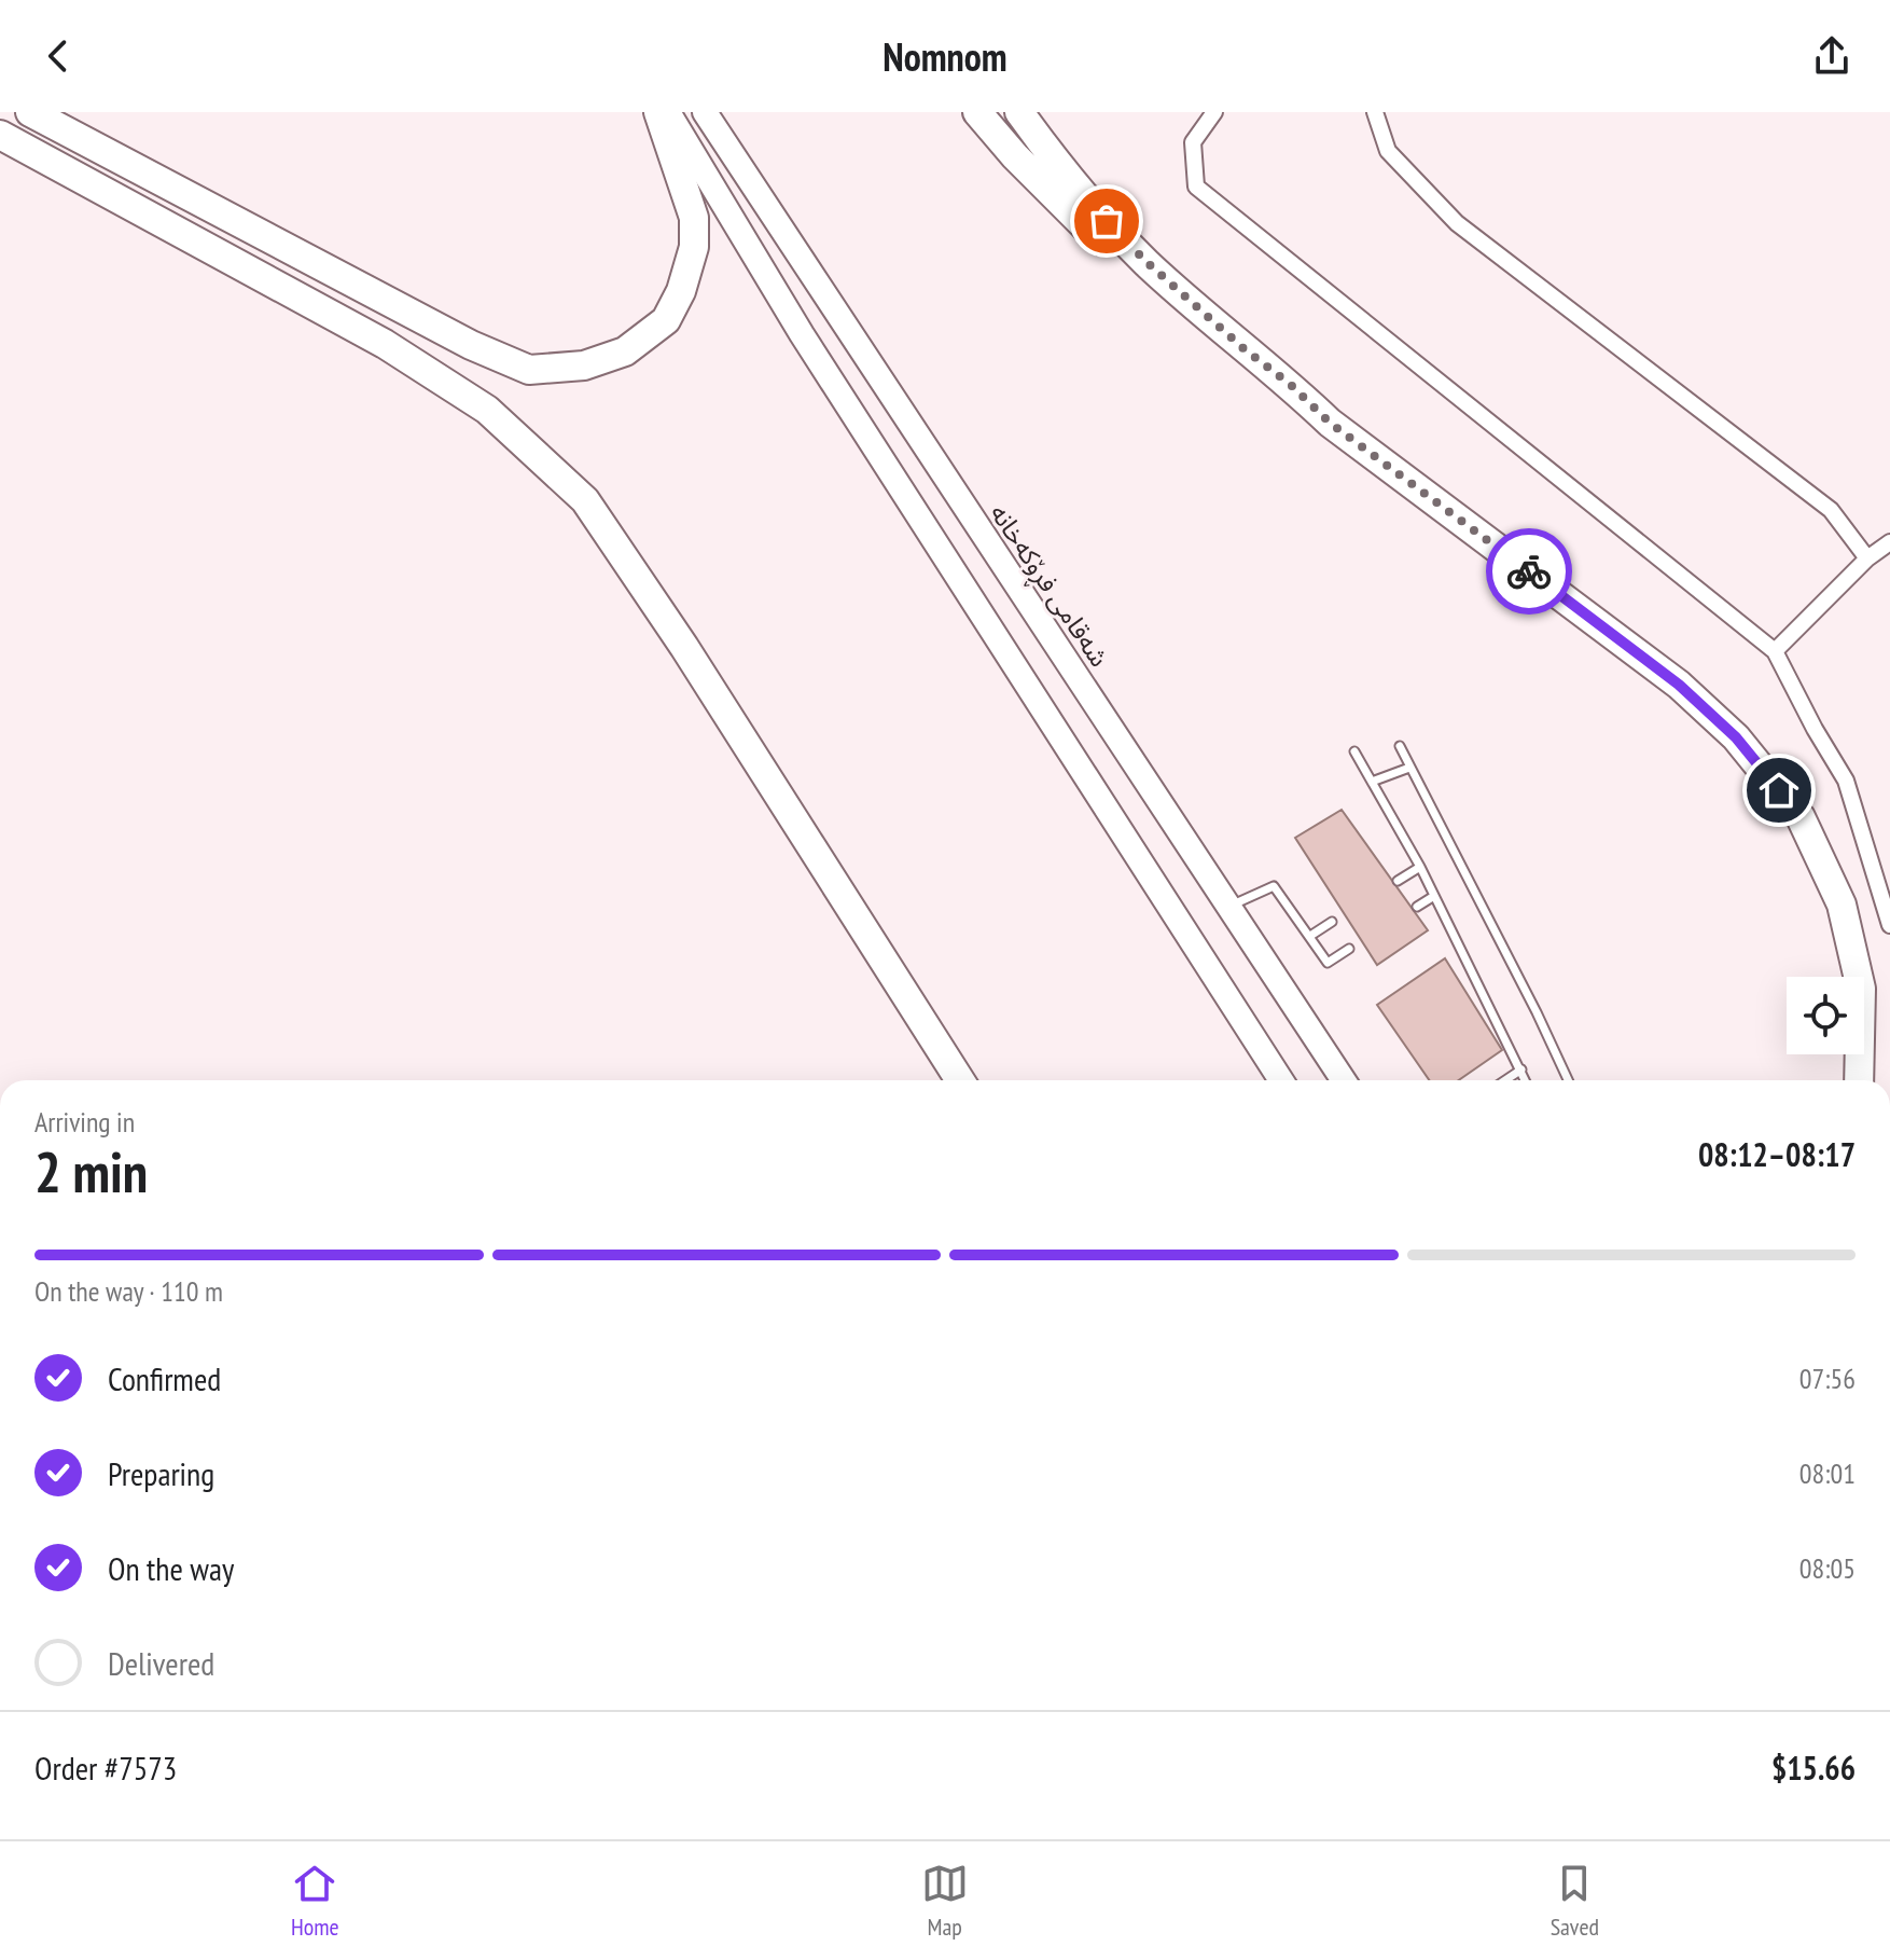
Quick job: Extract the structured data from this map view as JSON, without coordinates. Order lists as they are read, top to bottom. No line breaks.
{"streets":{"main road":["شەقامی فڕۆکەخانە"]},"page":{"header":"Nomnom","heading":["2 min","Arriving in","08:12–08:17"],"panel":["Order #7573","$15.66"],"bar":"On the way · 110 m","list":[["Confirmed","07:56"],["Preparing","08:01"],["On the way","08:05"],"Delivered"],"tabs":["Home","Map","Saved"]}}
